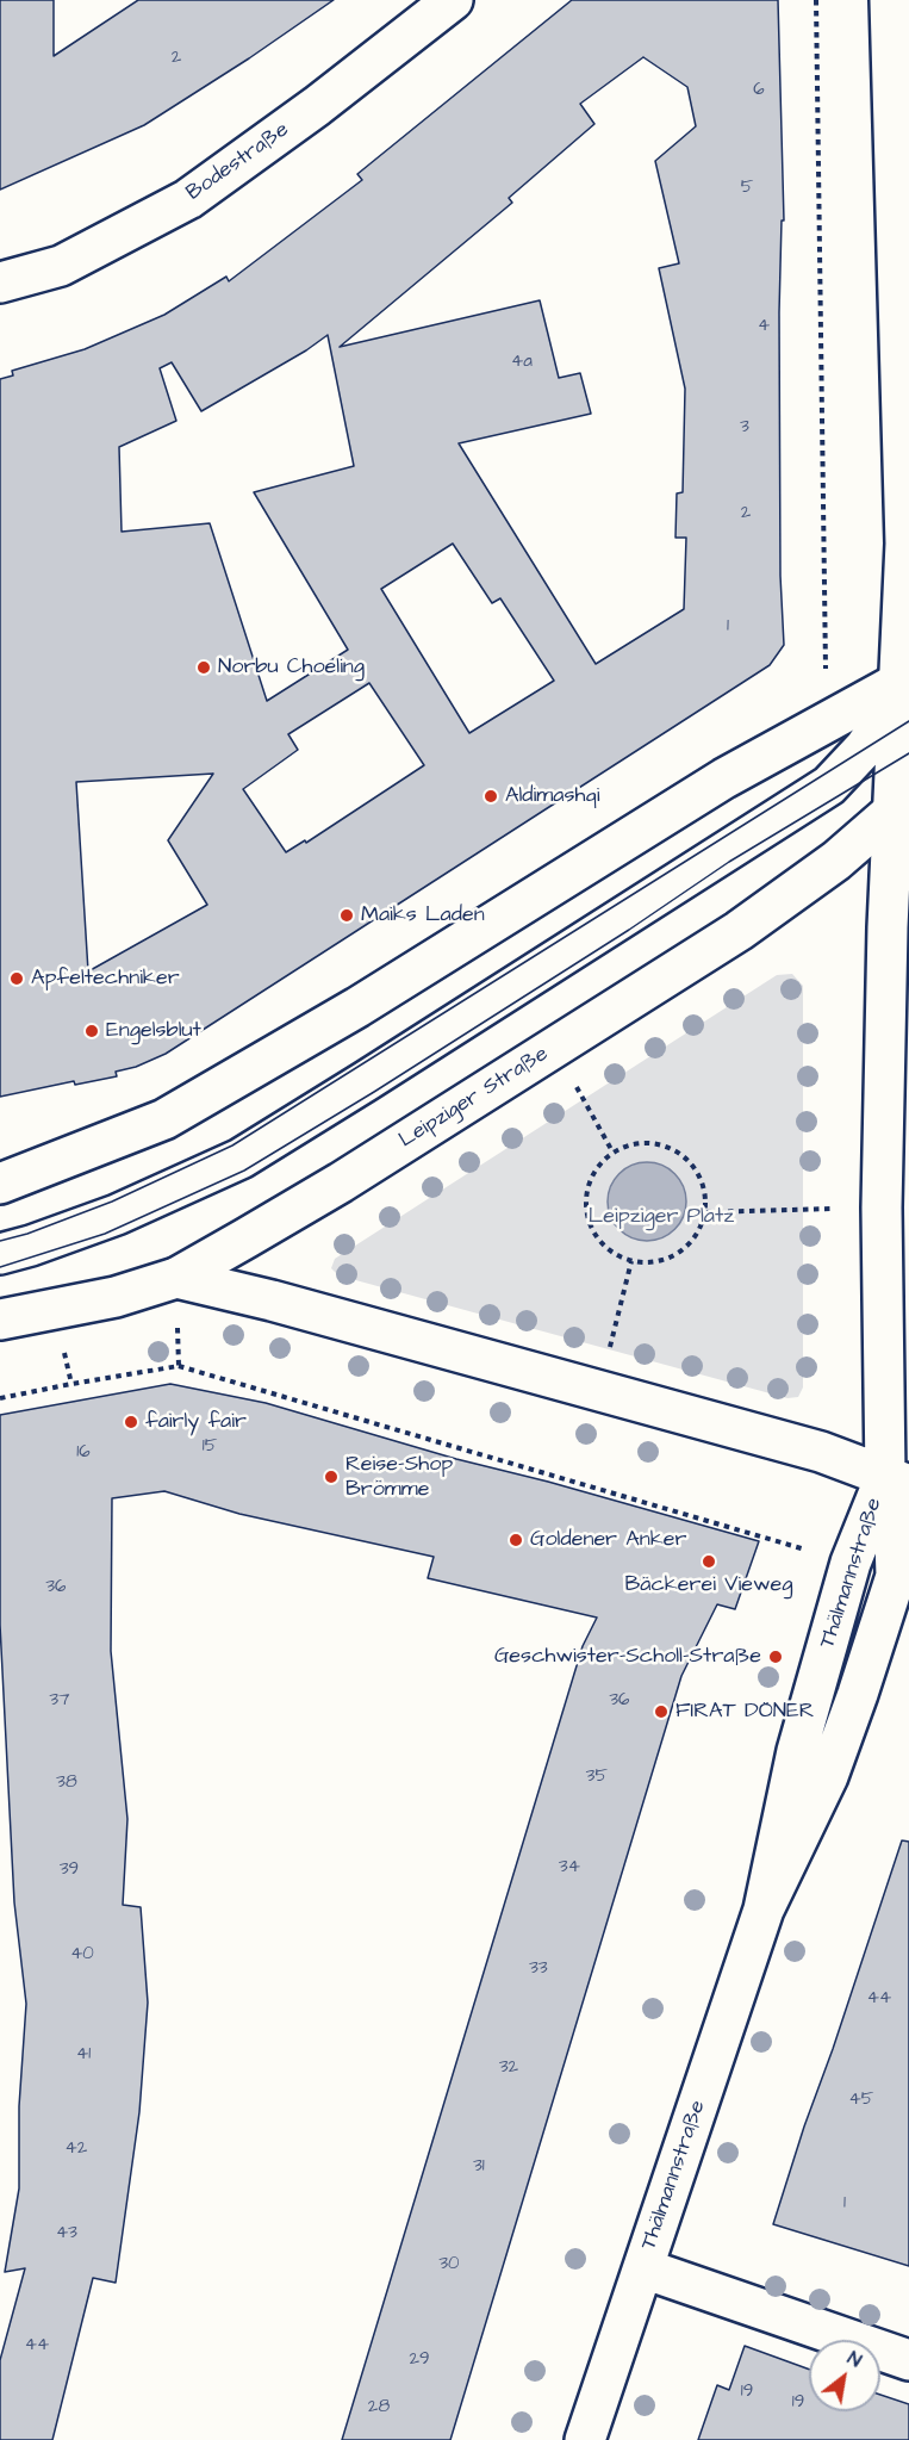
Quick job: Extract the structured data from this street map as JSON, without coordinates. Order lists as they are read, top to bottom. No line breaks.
{"streets":{"street":["Bodestraße","Leipziger Straße","Thälmannstraße"]},"parks":["Leipziger Platz"],"places":["Norbu Choeling","Aldimashqi","Maiks Laden","Apfeltechniker","Engelsblut","fairly fair","Reise-Shop Brömme","Goldener Anker","Bäckerei Vieweg","Geschwister-Scholl-Straße","FIRAT DÖNER"],"house_numbers":["2","6","5","4","4a","3","2","1","15","16","36","37","36","35","38","34","39","40","33","44","41","32","45","42","31","1","43","30","44","29","19","19","28"],"north":"top right"}
